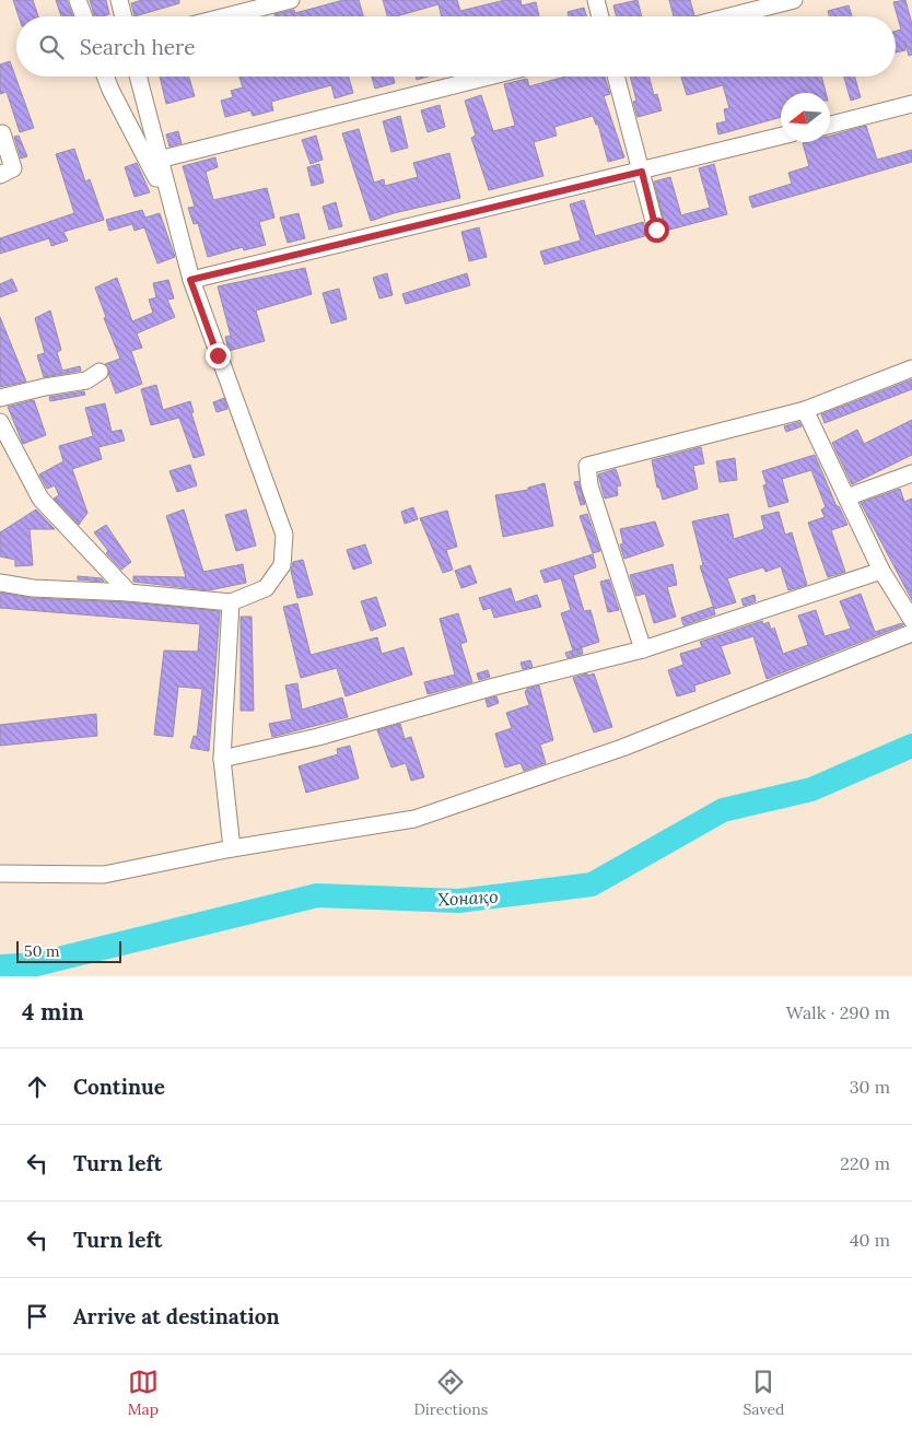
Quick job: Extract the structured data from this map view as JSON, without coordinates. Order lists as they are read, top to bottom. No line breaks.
{"water":["Хонақо"],"scale_bar":"50 m","north":"left","page":{"search":"Search here","scale":"50 m","heading":["4 min","Walk · 290 m"],"list":[["Continue","30 m"],["Turn left","220 m"],["Turn left","40 m"],"Arrive at destination"],"nav":["Map","Directions","Saved"]}}
